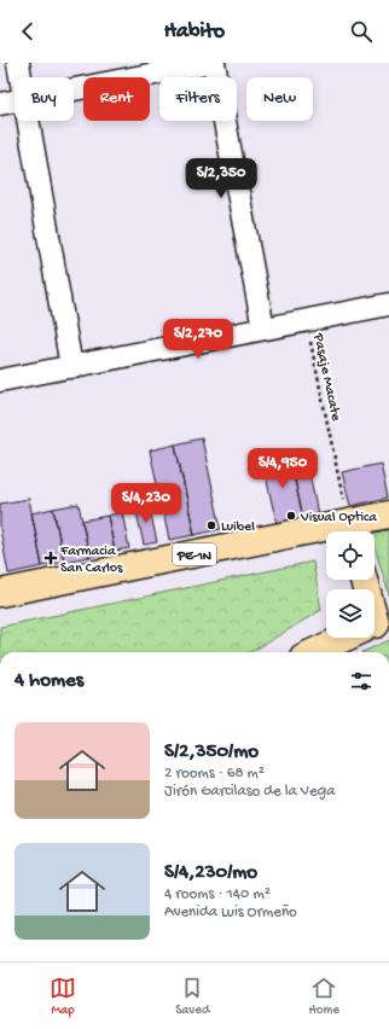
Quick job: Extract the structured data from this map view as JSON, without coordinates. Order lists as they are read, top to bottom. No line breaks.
{"streets":{"highway":["PE-1N"],"path":["Pasaje Macate"]},"crossings":[["Pasaje Macate","PE-1N"]],"places":{"other":["Visual Optica","Luibel"],"health":["Farmacia San Carlos"]},"page":{"header":"Habito","chip":["Buy","Rent","Filters","New"],"price":["S/2,350","S/2,270","S/4,950","S/4,230"],"heading":"4 homes","list":[{"name":"S/2,350/mo","note":"2 rooms · 68 m² · Jirón Garcilaso de la Vega"},{"name":"S/4,230/mo","note":"4 rooms · 140 m² · Avenida Luis Ormeño"}],"tabs":["Map","Saved","Home"]}}
